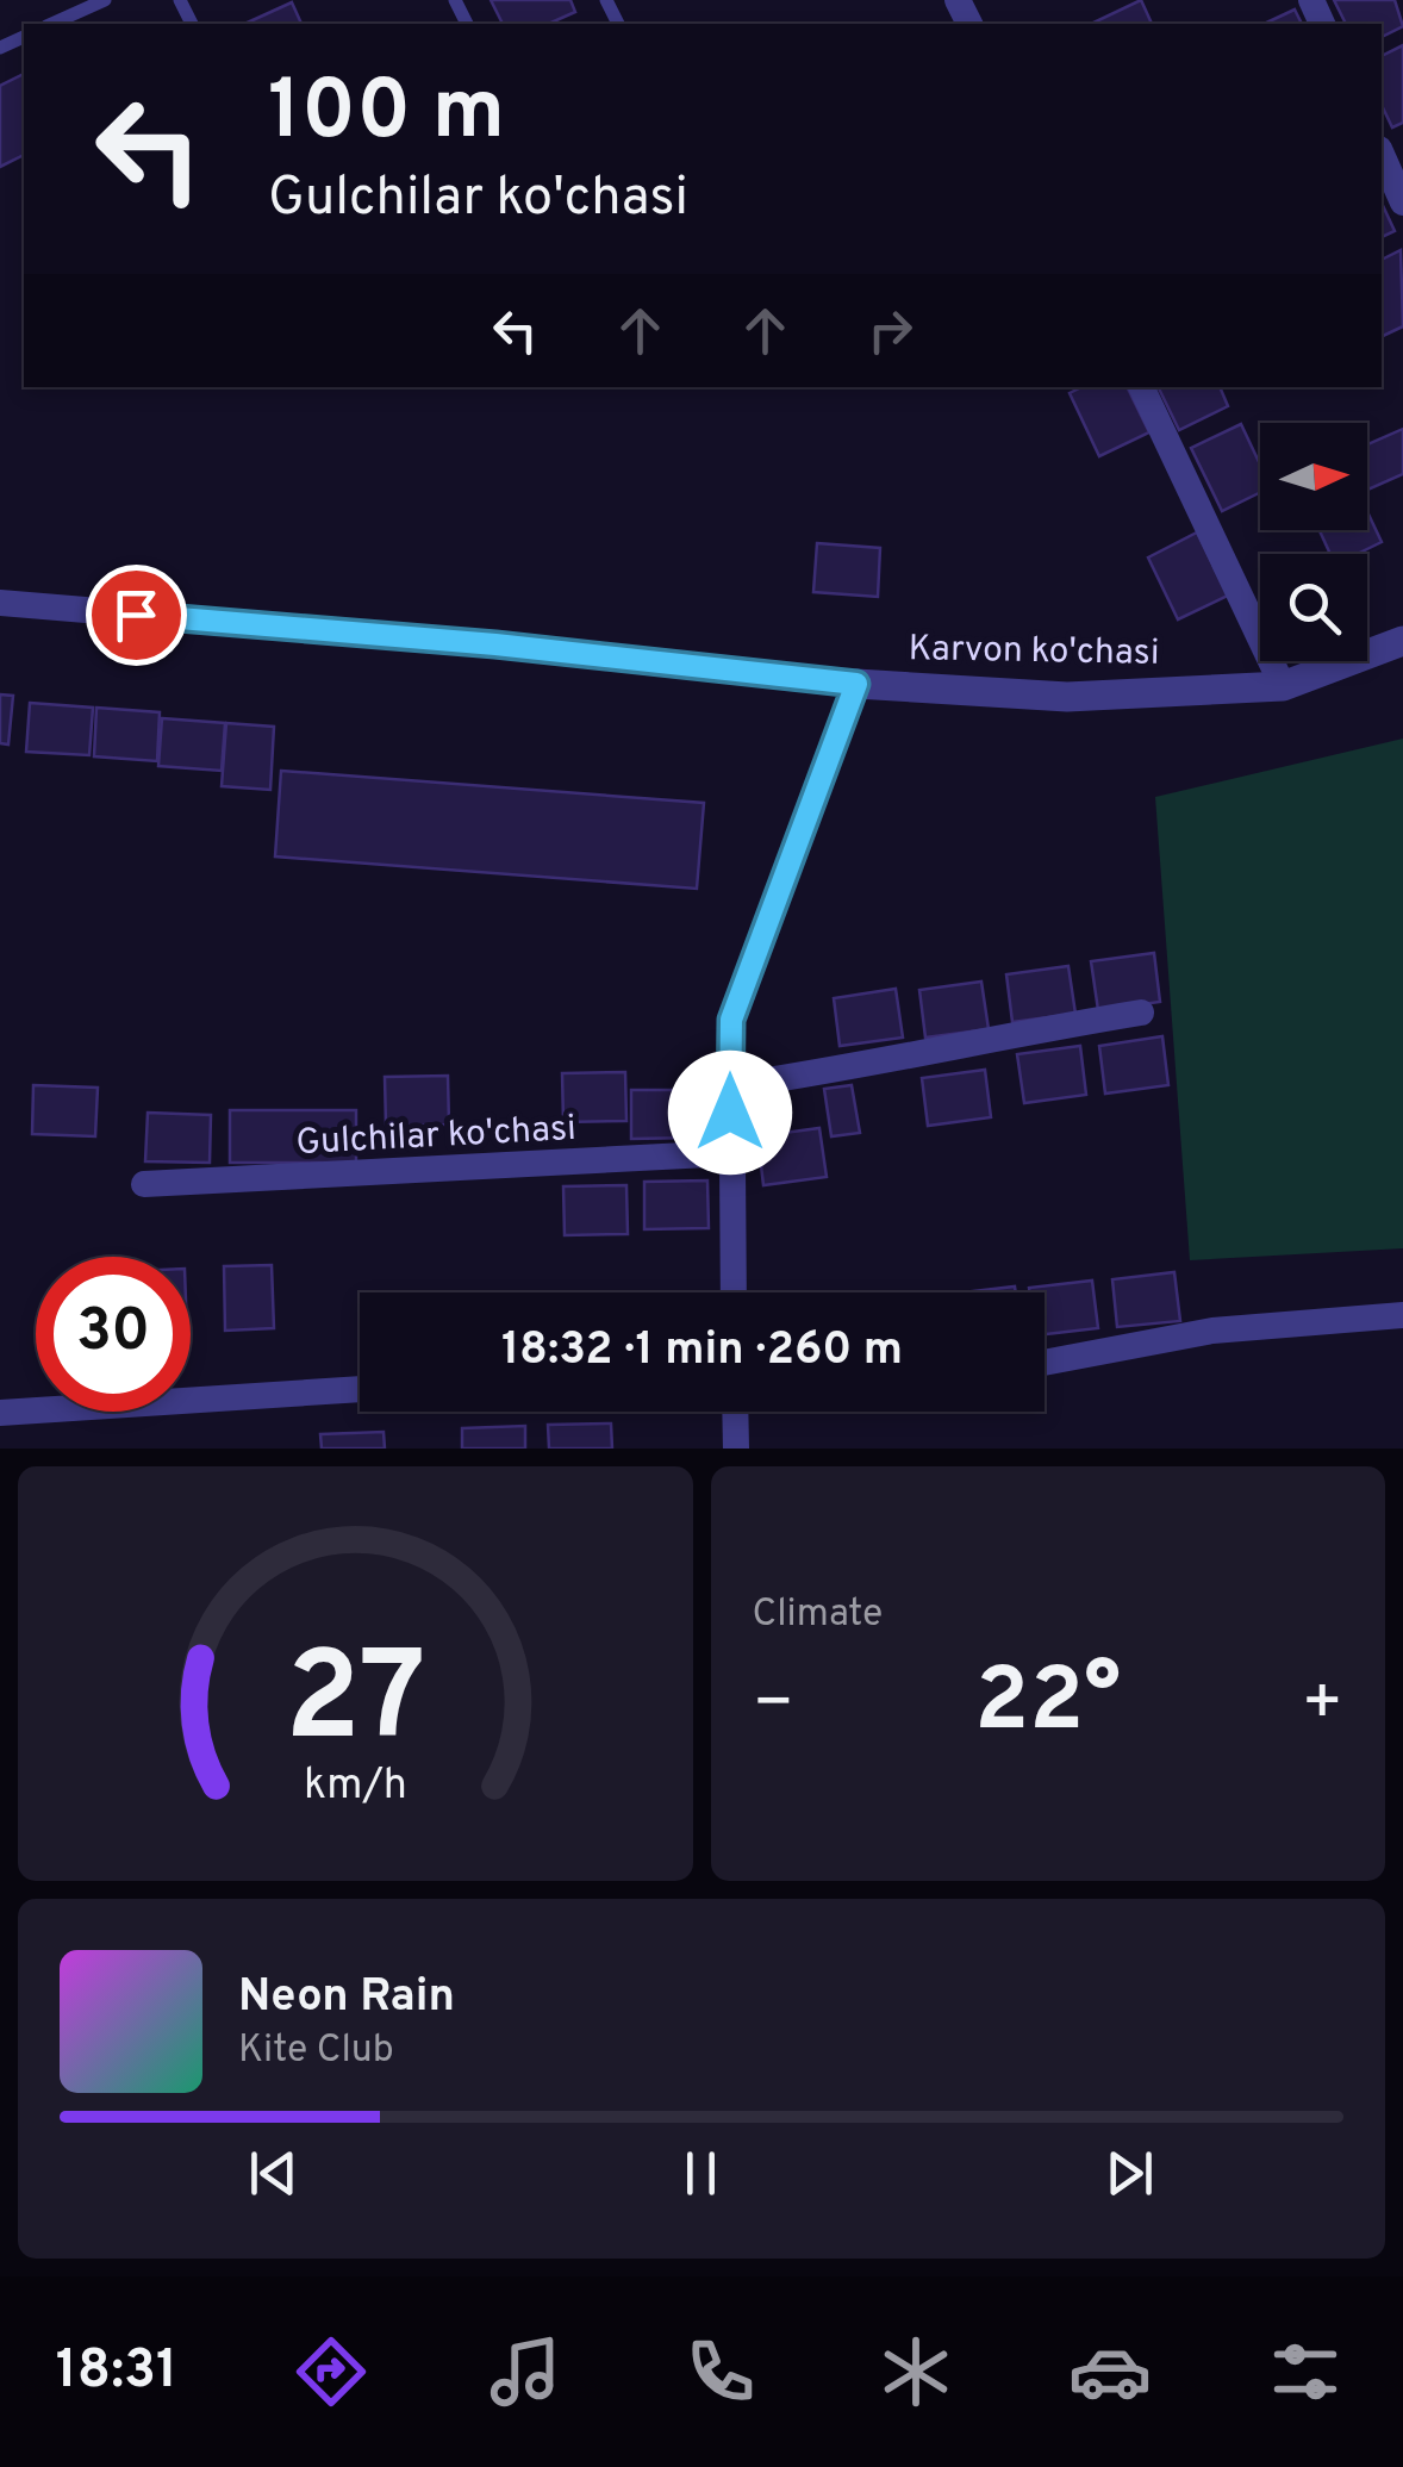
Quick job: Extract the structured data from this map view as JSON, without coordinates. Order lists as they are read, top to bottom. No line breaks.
{"streets":{"street":["Karvon ko'chasi","Gulchilar ko'chasi"]},"north":"right","page":{"turn":["100 m","Gulchilar ko'chasi"],"limit":"30","trip":"18:32 · 1 min · 260 m","tile":"Climate","heat":["−","22°","+"],"song":["Neon Rain","Kite Club"],"tabs":"18:31","gauge":["27","km/h"]}}
